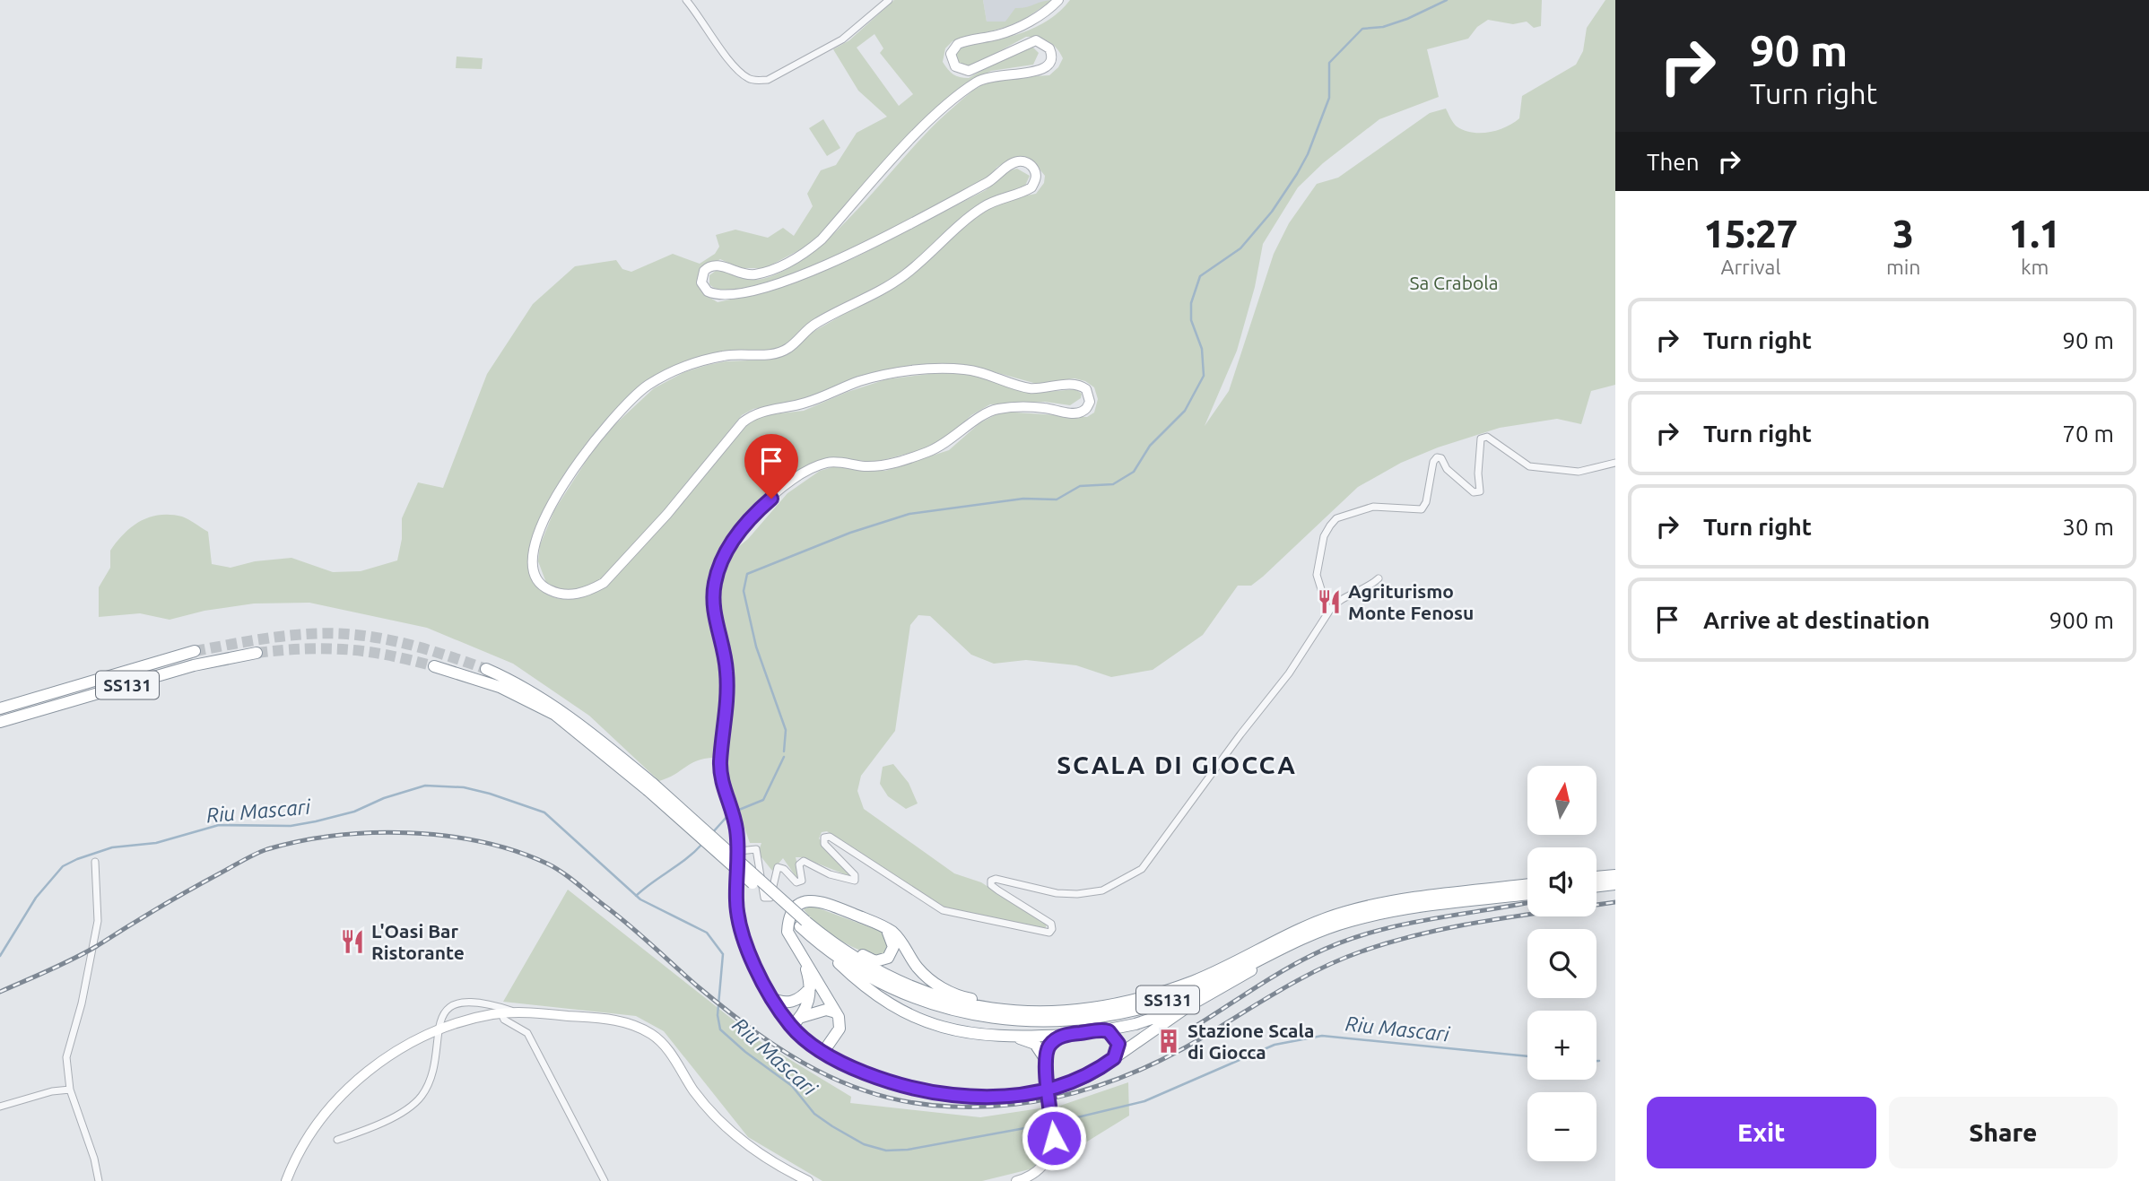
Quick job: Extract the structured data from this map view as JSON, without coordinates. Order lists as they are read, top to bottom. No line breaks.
{"streets":{"highway":["SS131"]},"districts":["SCALA DI GIOCCA"],"water":["Riu Mascari"],"parks":["Sa Crabola"],"places":{"restaurant":["Agriturismo Monte Fenosu","L'Oasi Bar Ristorante"],"building":["Stazione Scala di Giocca"]},"north":"top","page":{"turn":["90 m","Turn right"],"then":"Then","eta":["15:27","Arrival","3","min","1.1","km"],"list":[{"name":"Turn right","value":"90 m"},{"name":"Turn right","value":"70 m"},{"name":"Turn right","value":"30 m"},{"name":"Arrive at destination","value":"900 m"}],"map_buttons":["+","−"],"buttons":["Exit","Share"]}}
